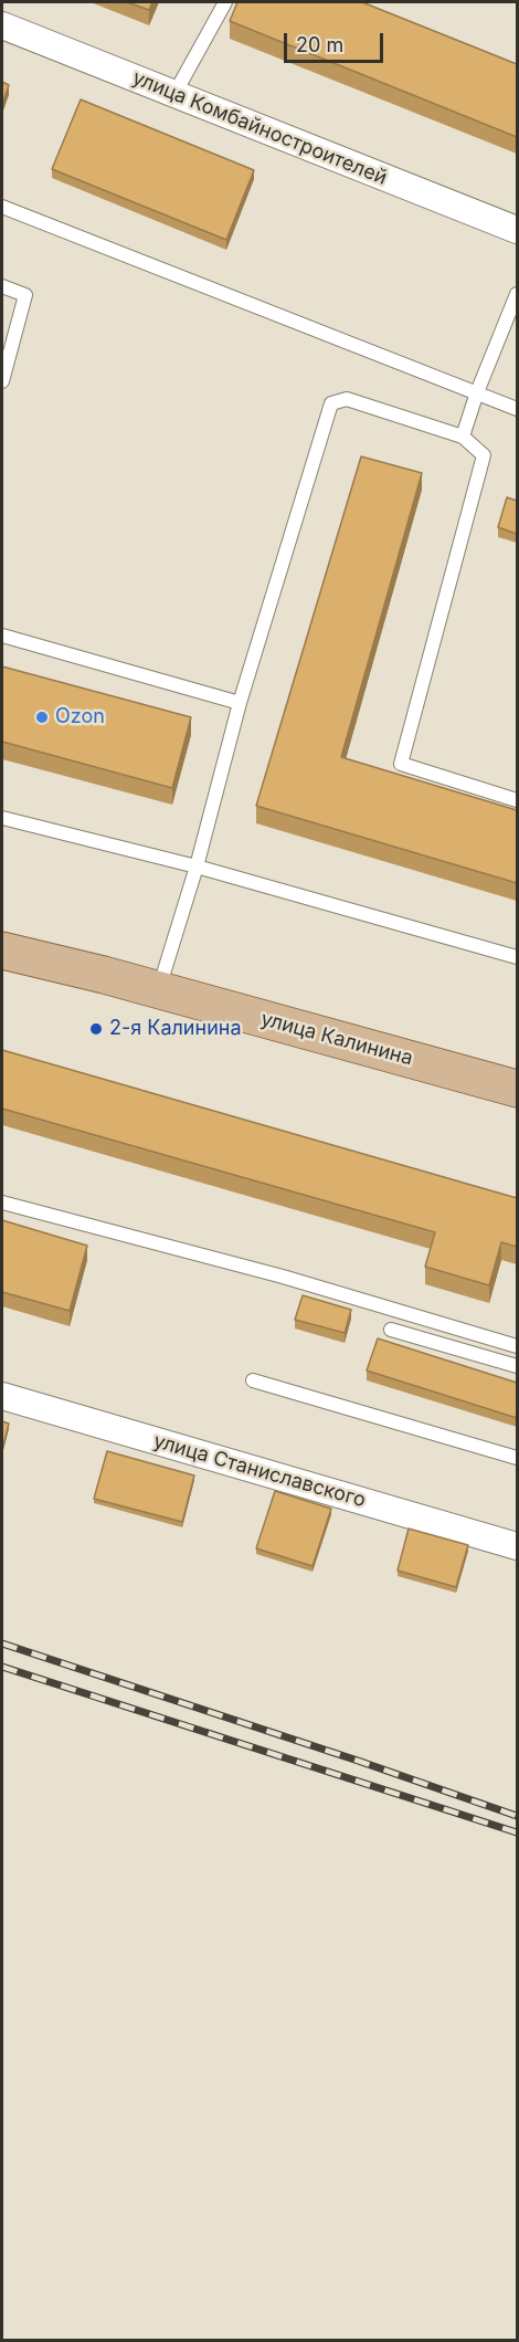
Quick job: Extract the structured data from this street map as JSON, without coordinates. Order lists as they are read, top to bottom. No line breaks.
{"streets":{"main road":["улица Калинина"],"street":["улица Комбайностроителей","улица Станиславского"]},"places":["Ozon","2-я Калинина"],"scale_bar":"20 m"}
